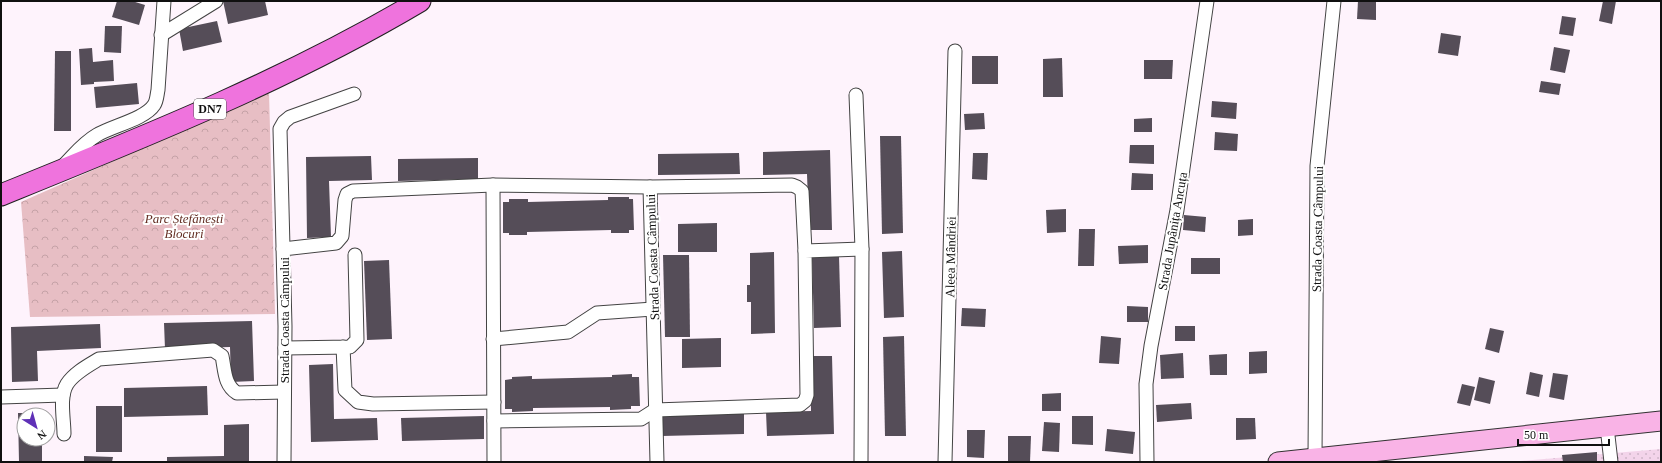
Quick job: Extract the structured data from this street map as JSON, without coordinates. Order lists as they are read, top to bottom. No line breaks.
{"streets":{"main road":["DN7"],"street":["Strada Coasta Câmpului","Strada Jupânița Ancuța","Aleea Mândriei"]},"parks":["Parc Ștefănești Blocuri"],"scale_bar":"50 m","north":"bottom right"}
